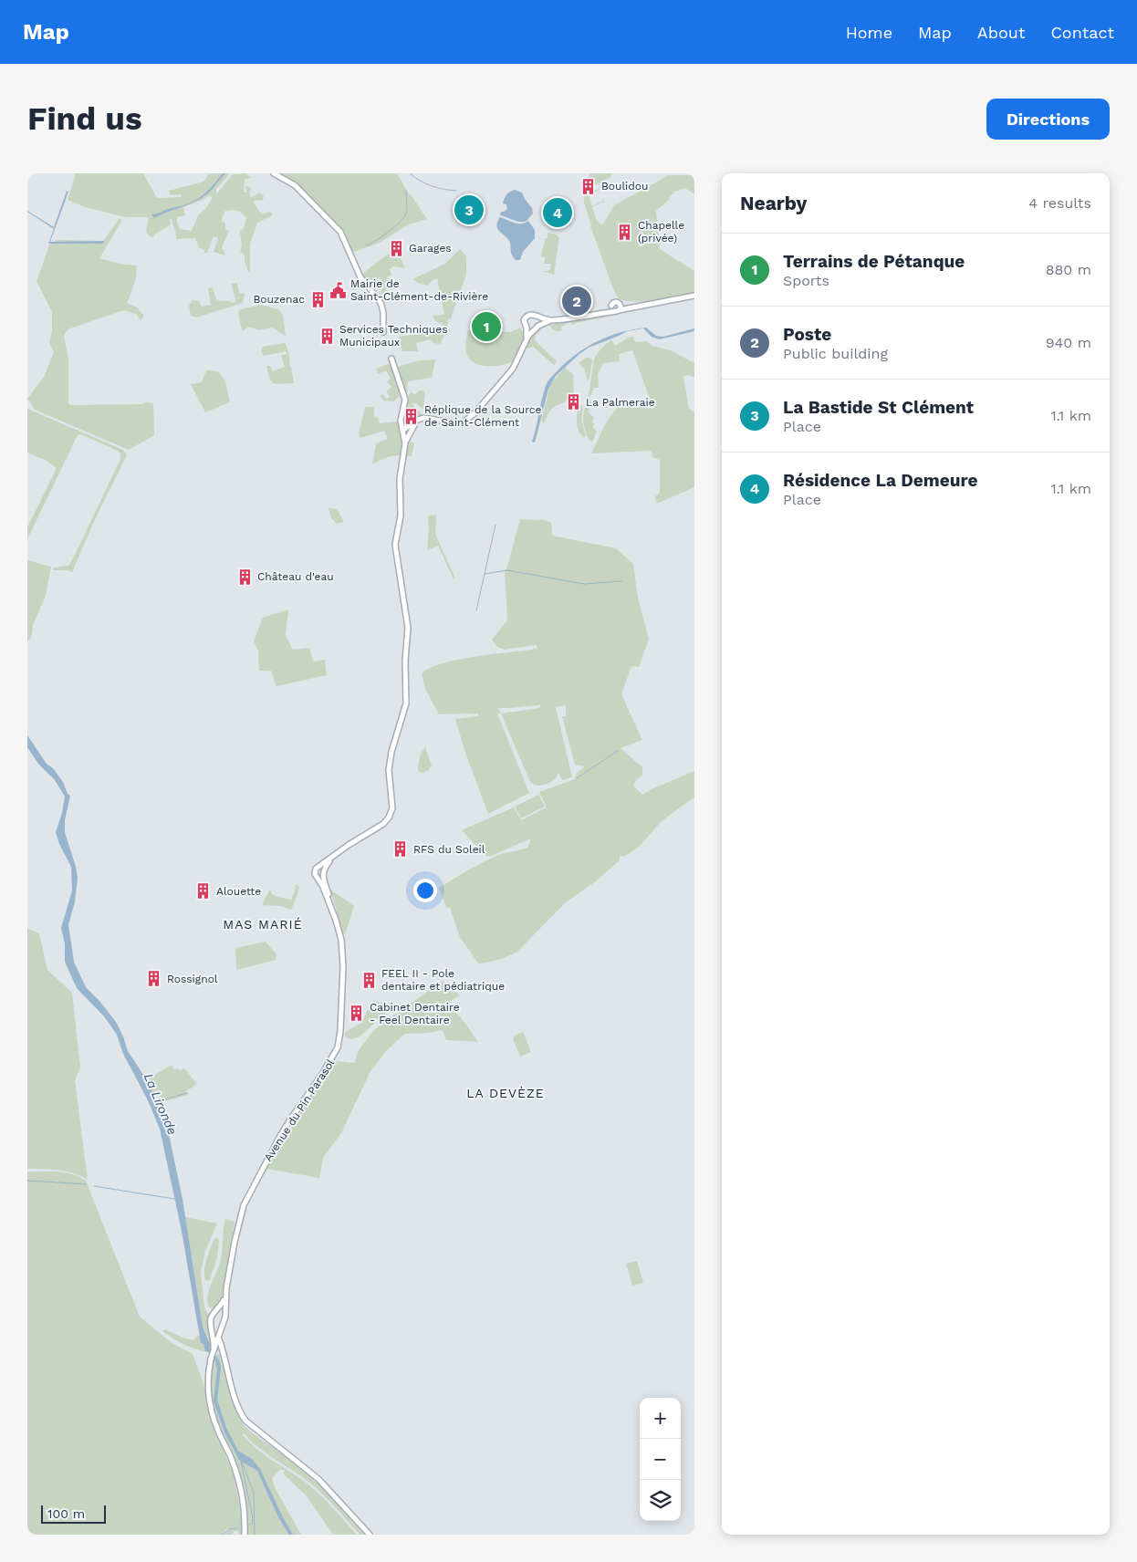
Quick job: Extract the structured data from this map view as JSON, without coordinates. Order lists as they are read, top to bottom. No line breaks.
{"streets":{"street":["Avenue du Pin Parasol"]},"districts":["MAS MARIÉ","LA DEVÈZE"],"water":["La Lironde"],"places":{"building":["Boulidou","Chapelle (privée)","Garages","Bouzenac","Services Techniques Municipaux","La Palmeraie","Réplique de la Source de Saint-Clément","Château d'eau","RFS du Soleil","Alouette","Rossignol","FEEL II - Pole dentaire et pédiatrique","Cabinet Dentaire - Feel Dentaire"],"public building":["Mairie de Saint-Clément-de-Rivière"]},"scale_bar":"100 m","page":{"header":"Map","nav":["Home","Map","About","Contact"],"buttons":"Directions","title":"Find us","heading":["Nearby","4 results"],"pins":["3","4","2","1"],"list":[{"mark":"1","name":"Terrains de Pétanque","note":"Sports","value":"880 m"},{"mark":"2","name":"Poste","note":"Public building","value":"940 m"},{"mark":"3","name":"La Bastide St Clément","note":"Place","value":"1.1 km"},{"mark":"4","name":"Résidence La Demeure","note":"Place","value":"1.1 km"}],"map_buttons":["+","−"],"scale":"100 m"}}
